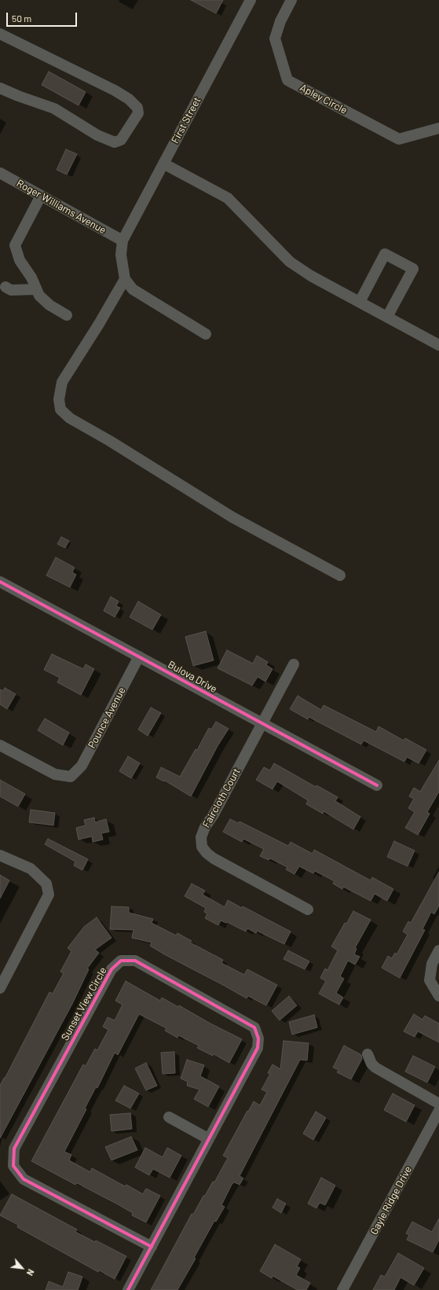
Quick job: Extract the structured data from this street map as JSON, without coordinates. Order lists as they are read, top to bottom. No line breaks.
{"streets":{"street":["Apley Circle","First Street","Roger Williams Avenue","Bulova Drive","Pounce Avenue","Faircloth Court","Sunset View Circle","Gayle Ridge Drive"]},"crossings":[["First Street","Roger Williams Avenue"],["Bulova Drive","Pounce Avenue"],["Bulova Drive","Faircloth Court"]],"scale_bar":"50 m","north":"bottom right"}
